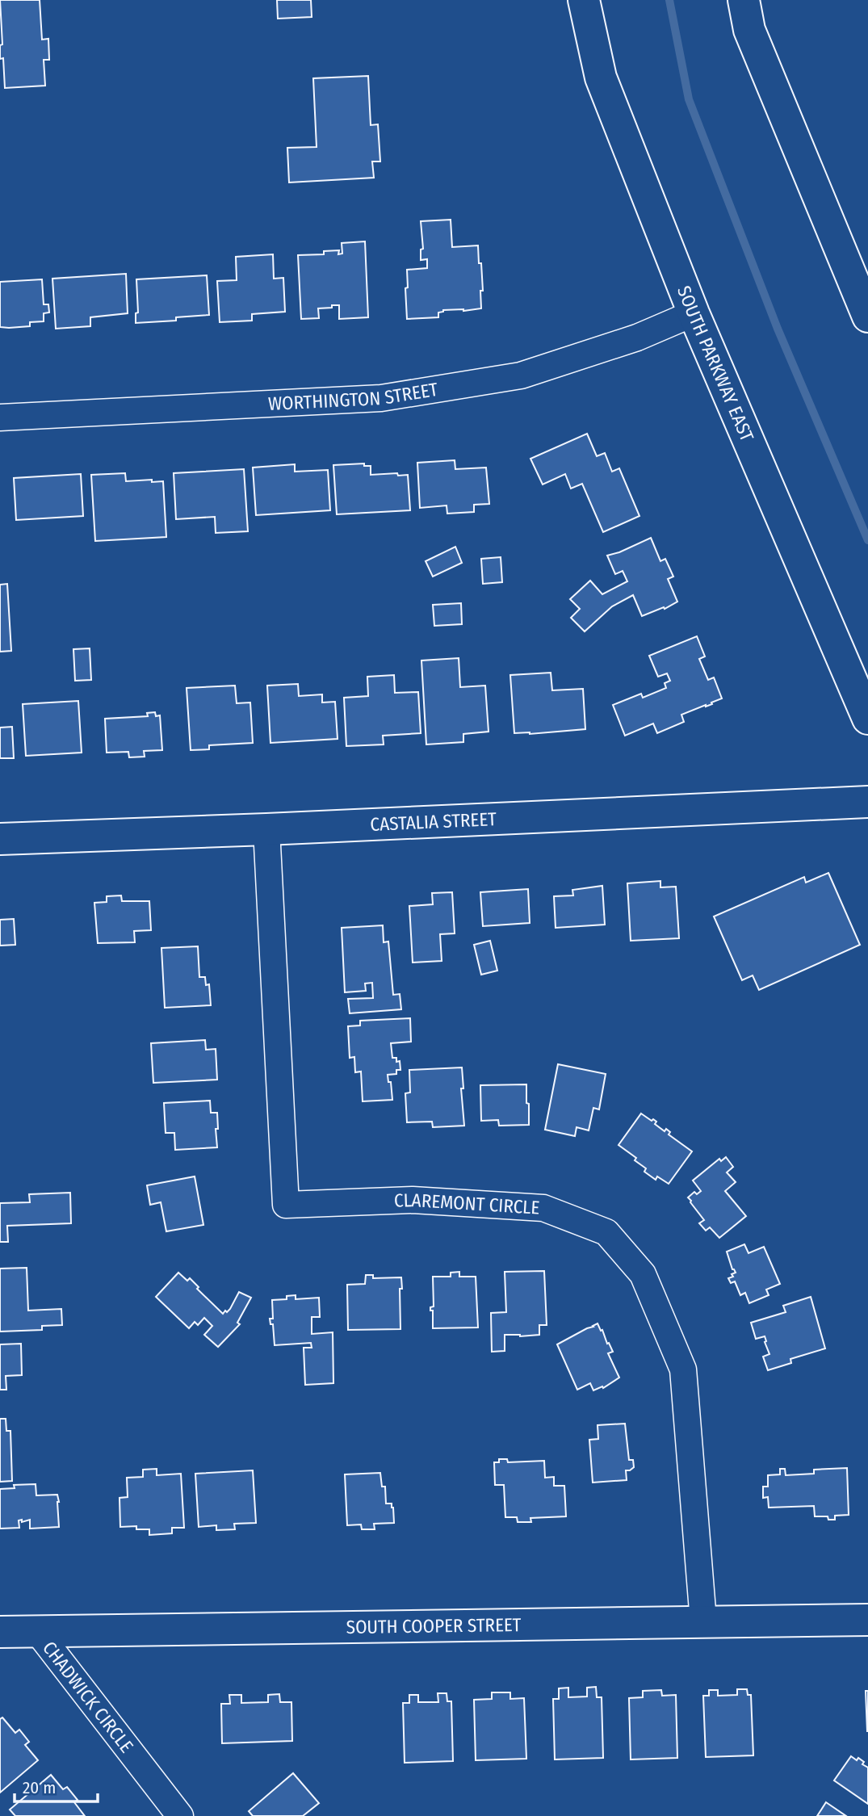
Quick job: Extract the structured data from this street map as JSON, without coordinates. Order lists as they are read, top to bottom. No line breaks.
{"streets":{"street":["SOUTH PARKWAY EAST","WORTHINGTON STREET","CASTALIA STREET","CLAREMONT CIRCLE","SOUTH COOPER STREET","CHADWICK CIRCLE"]},"crossings":[["SOUTH PARKWAY EAST","WORTHINGTON STREET"],["CASTALIA STREET","CLAREMONT CIRCLE"],["CLAREMONT CIRCLE","SOUTH COOPER STREET"],["SOUTH COOPER STREET","CHADWICK CIRCLE"]],"scale_bar":"20 m"}
